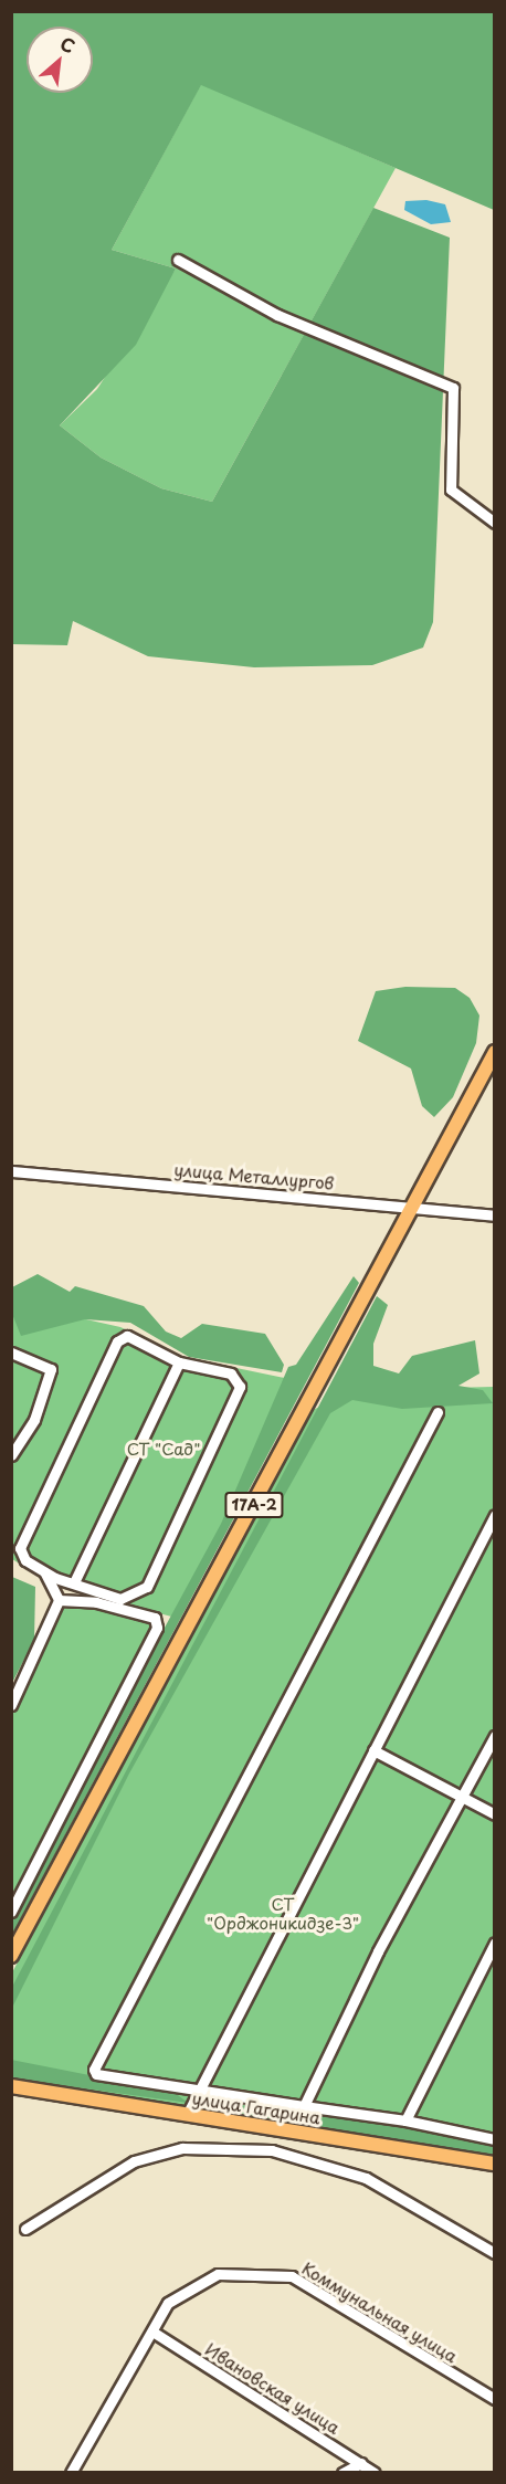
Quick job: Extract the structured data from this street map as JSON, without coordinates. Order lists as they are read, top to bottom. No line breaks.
{"streets":{"main road":["17А-2","улица Гагарина"],"street":["улица Металлургов","Коммунальная улица","Ивановская улица"]},"crossings":[["улица Металлургов","17А-2"],["Коммунальная улица","Ивановская улица"]],"parks":["СТ \"Сад\"","СТ \"Орджоникидзе-3\""],"north":"top right"}
